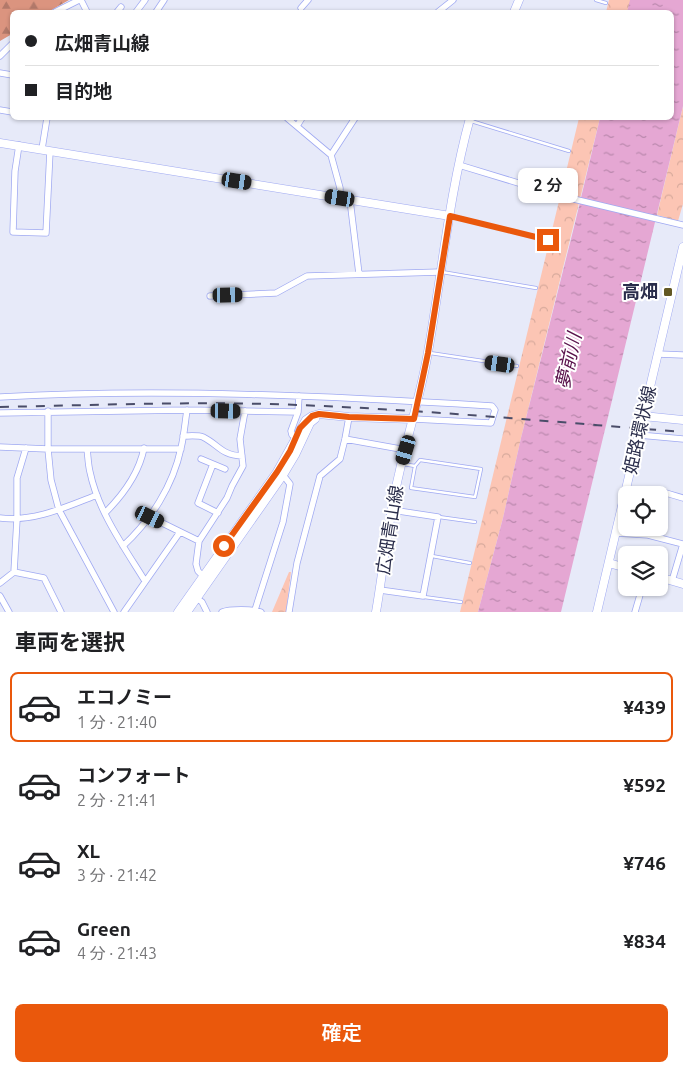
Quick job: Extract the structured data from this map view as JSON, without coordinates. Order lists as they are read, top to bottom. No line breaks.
{"streets":{"main road":["姫路環状線","広畑青山線"]},"water":["夢前川"],"places":{"transit":["高畑"]},"page":{"banner":["広畑青山線","目的地"],"bubble":"2 分","heading":"車両を選択","list":[{"name":"エコノミー","note":"1 分 · 21:40","value":"¥439"},{"name":"コンフォート","note":"2 分 · 21:41","value":"¥592"},{"name":"XL","note":"3 分 · 21:42","value":"¥746"},{"name":"Green","note":"4 分 · 21:43","value":"¥834"}],"buttons":"確定"}}
